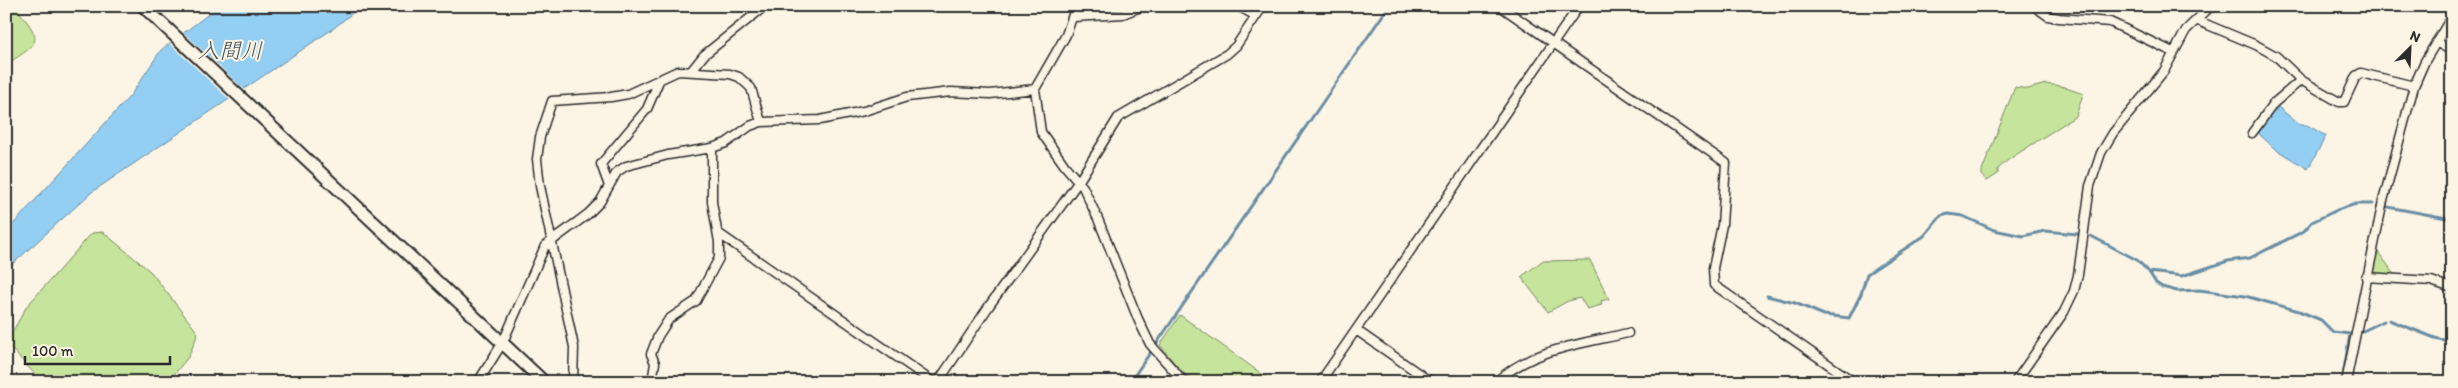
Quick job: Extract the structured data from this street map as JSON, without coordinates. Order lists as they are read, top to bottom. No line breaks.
{"water":["入間川"],"scale_bar":"100 m","north":"top right"}
